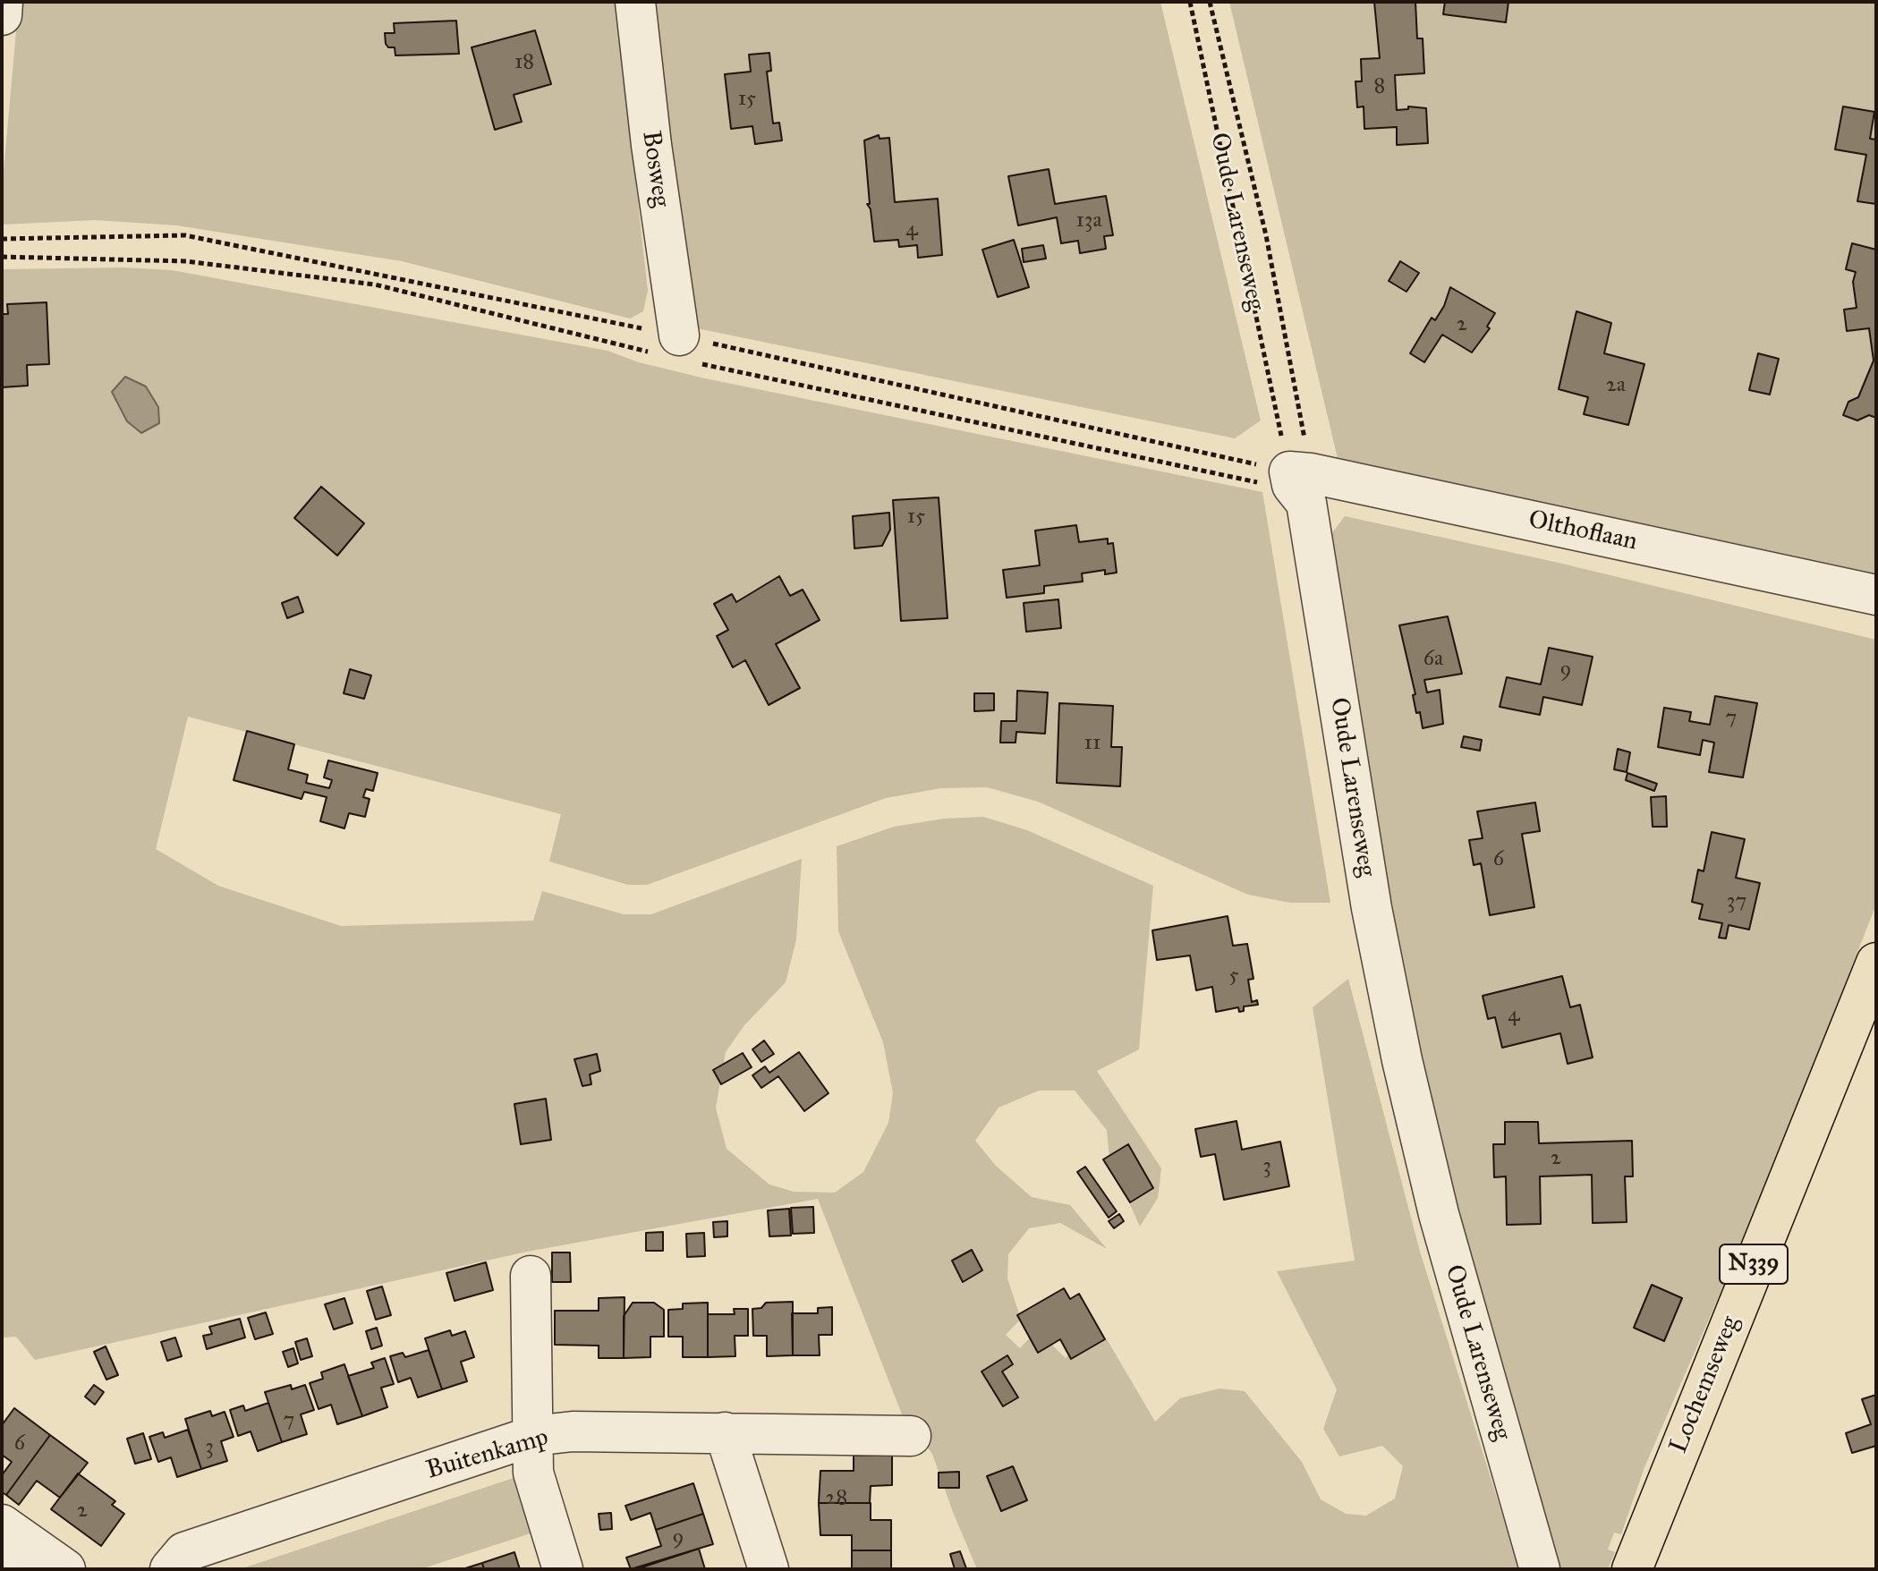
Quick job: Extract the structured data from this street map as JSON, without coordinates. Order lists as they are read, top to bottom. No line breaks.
{"streets":{"main road":["N339","Lochemseweg"],"street":["Bosweg","Oude Larenseweg","Olthoflaan","Buitenkamp"]},"crossings":[["Oude Larenseweg","Olthoflaan"]],"house_numbers":["18","8","15","13a","4","2","2a","15","6a","9","7","11","6","37","5","4","2","3","7","6","3","28","2","9"]}
